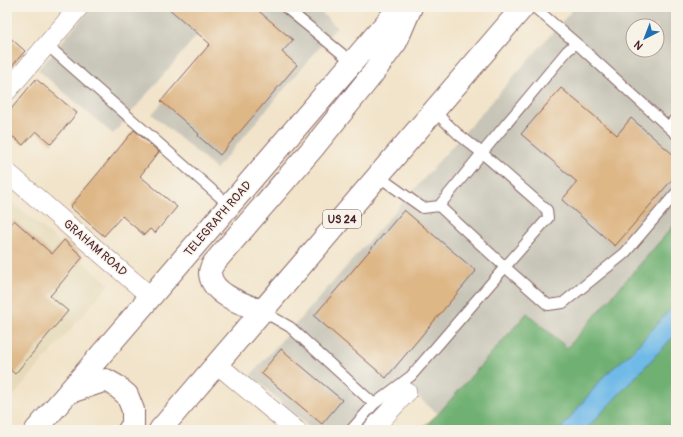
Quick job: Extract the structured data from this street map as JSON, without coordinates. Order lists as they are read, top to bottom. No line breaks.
{"streets":{"main road":["TELEGRAPH ROAD","US 24"],"street":["GRAHAM ROAD"]},"crossings":[["TELEGRAPH ROAD","GRAHAM ROAD"]],"north":"bottom left"}
